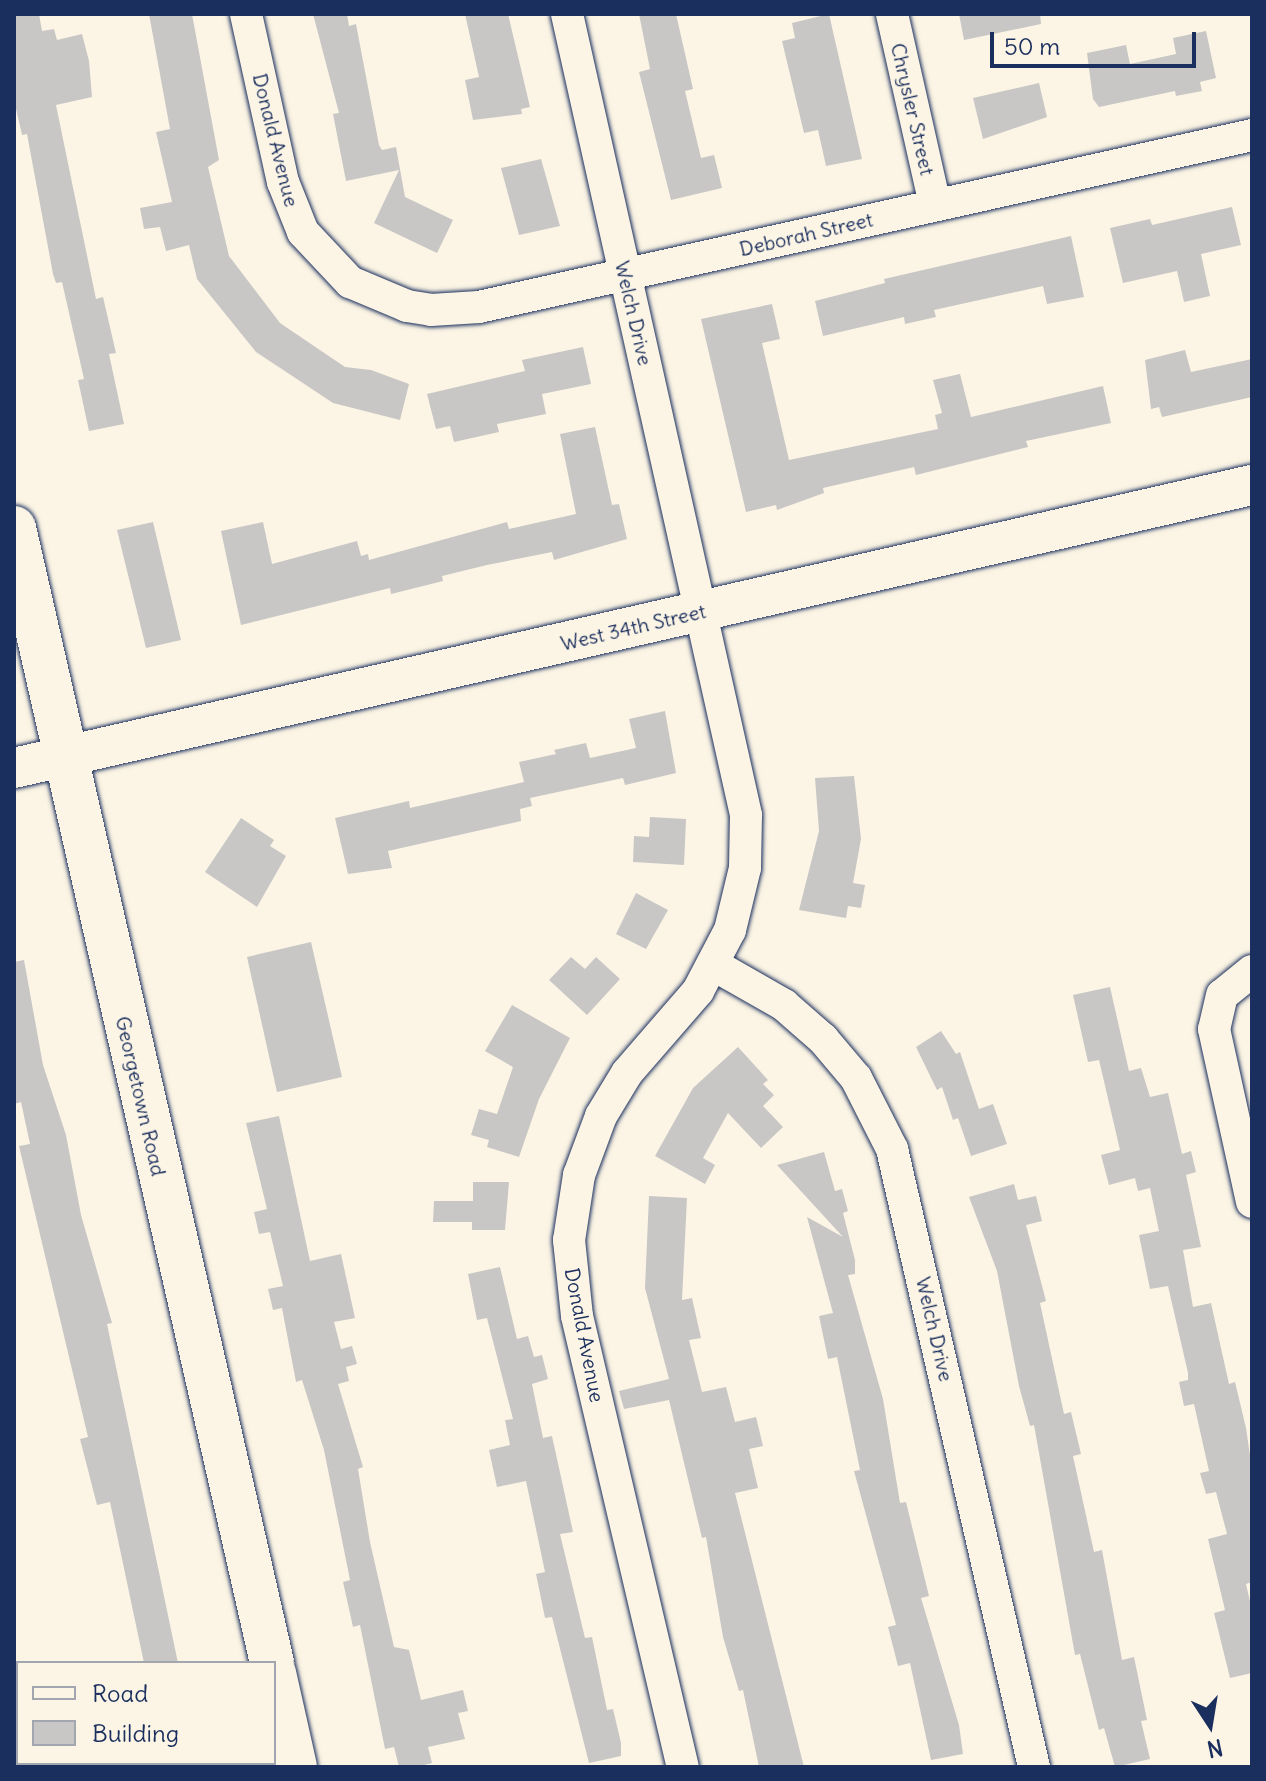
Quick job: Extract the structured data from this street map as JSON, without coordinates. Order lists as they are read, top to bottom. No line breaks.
{"streets":{"main road":["Georgetown Road"],"street":["Chrysler Street","Donald Avenue","Deborah Street","Welch Drive","West 34th Street"]},"crossings":[["Chrysler Street","Deborah Street"],["Donald Avenue","Deborah Street"],["Donald Avenue","Welch Drive"],["Donald Avenue","West 34th Street"],["Deborah Street","Welch Drive"],["Welch Drive","West 34th Street"],["West 34th Street","Georgetown Road"]],"legend":["Road","Building"],"scale_bar":"50 m","north":"bottom"}
